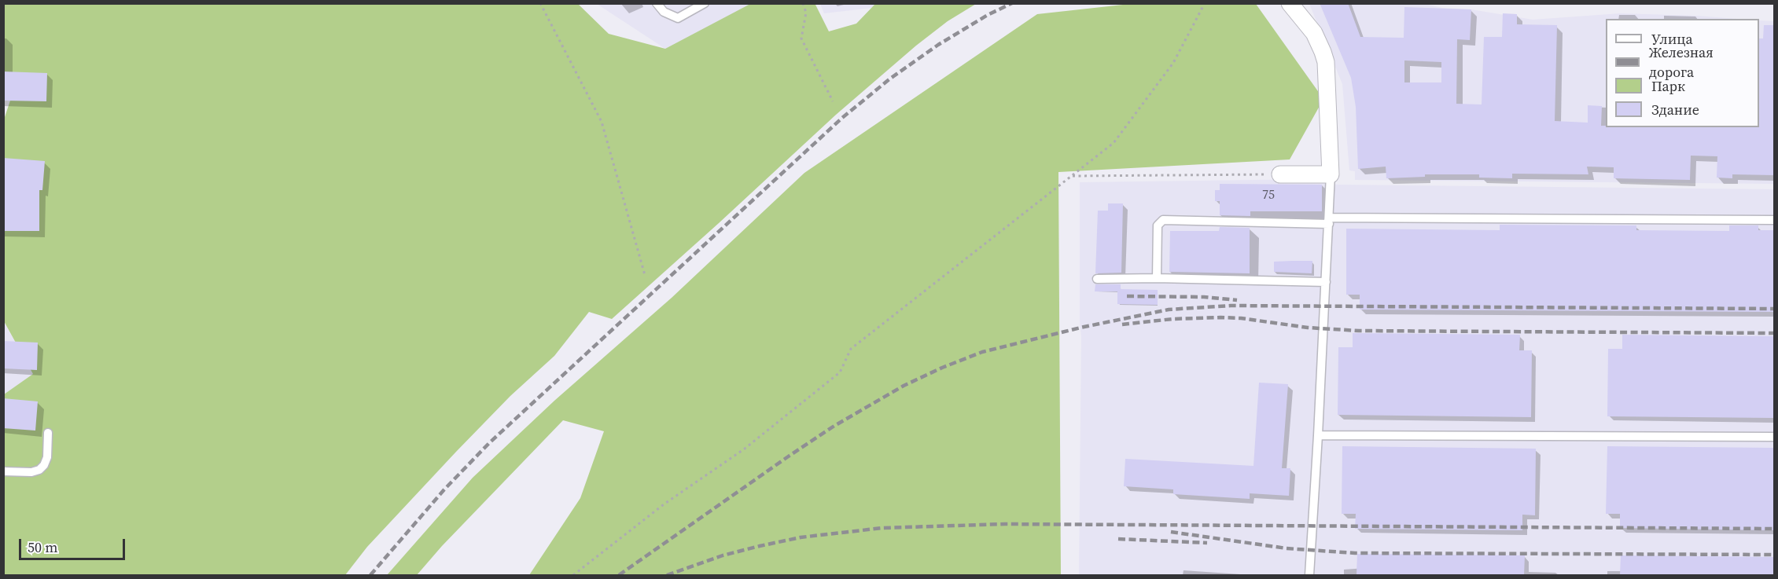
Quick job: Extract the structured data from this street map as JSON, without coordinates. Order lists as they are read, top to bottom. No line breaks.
{"house_numbers":["75"],"legend":["Улица","Железная дорога","Парк","Здание"],"scale_bar":"50 m"}
